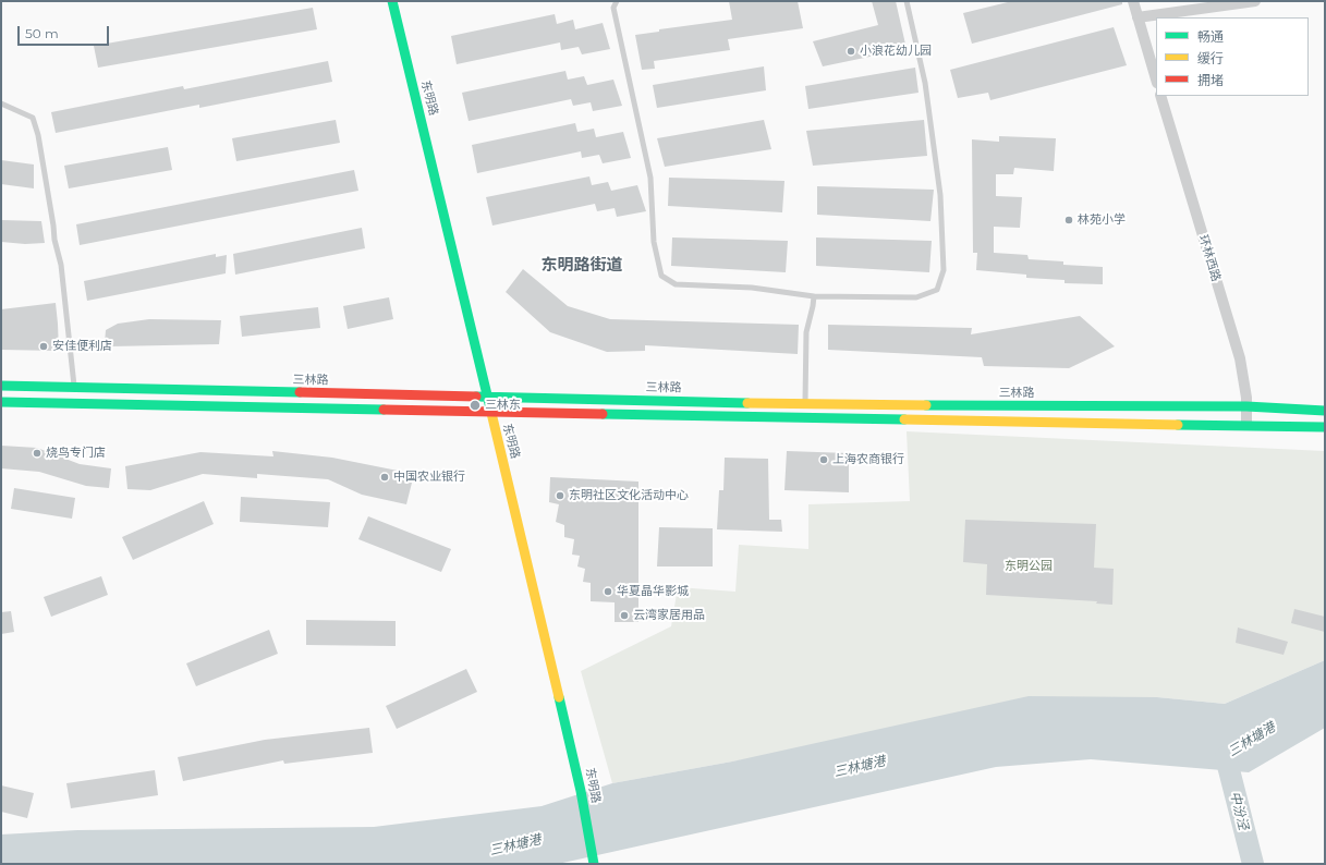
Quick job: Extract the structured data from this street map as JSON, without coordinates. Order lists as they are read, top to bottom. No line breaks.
{"streets":{"main road":["东明路","三林路"],"street":["环林西路"]},"crossings":[["东明路","三林路"],["环林西路","三林路"]],"districts":["东明路街道"],"water":["三林塘港","中汾泾"],"parks":["东明公园"],"places":["小浪花幼儿园","林苑小学","安佳便利店","三林东","烧鸟专门店","上海农商银行","中国农业银行","东明社区文化活动中心","华夏晶华影城","云湾家居用品"],"legend":["畅通","缓行","拥堵"],"scale_bar":"50 m"}
